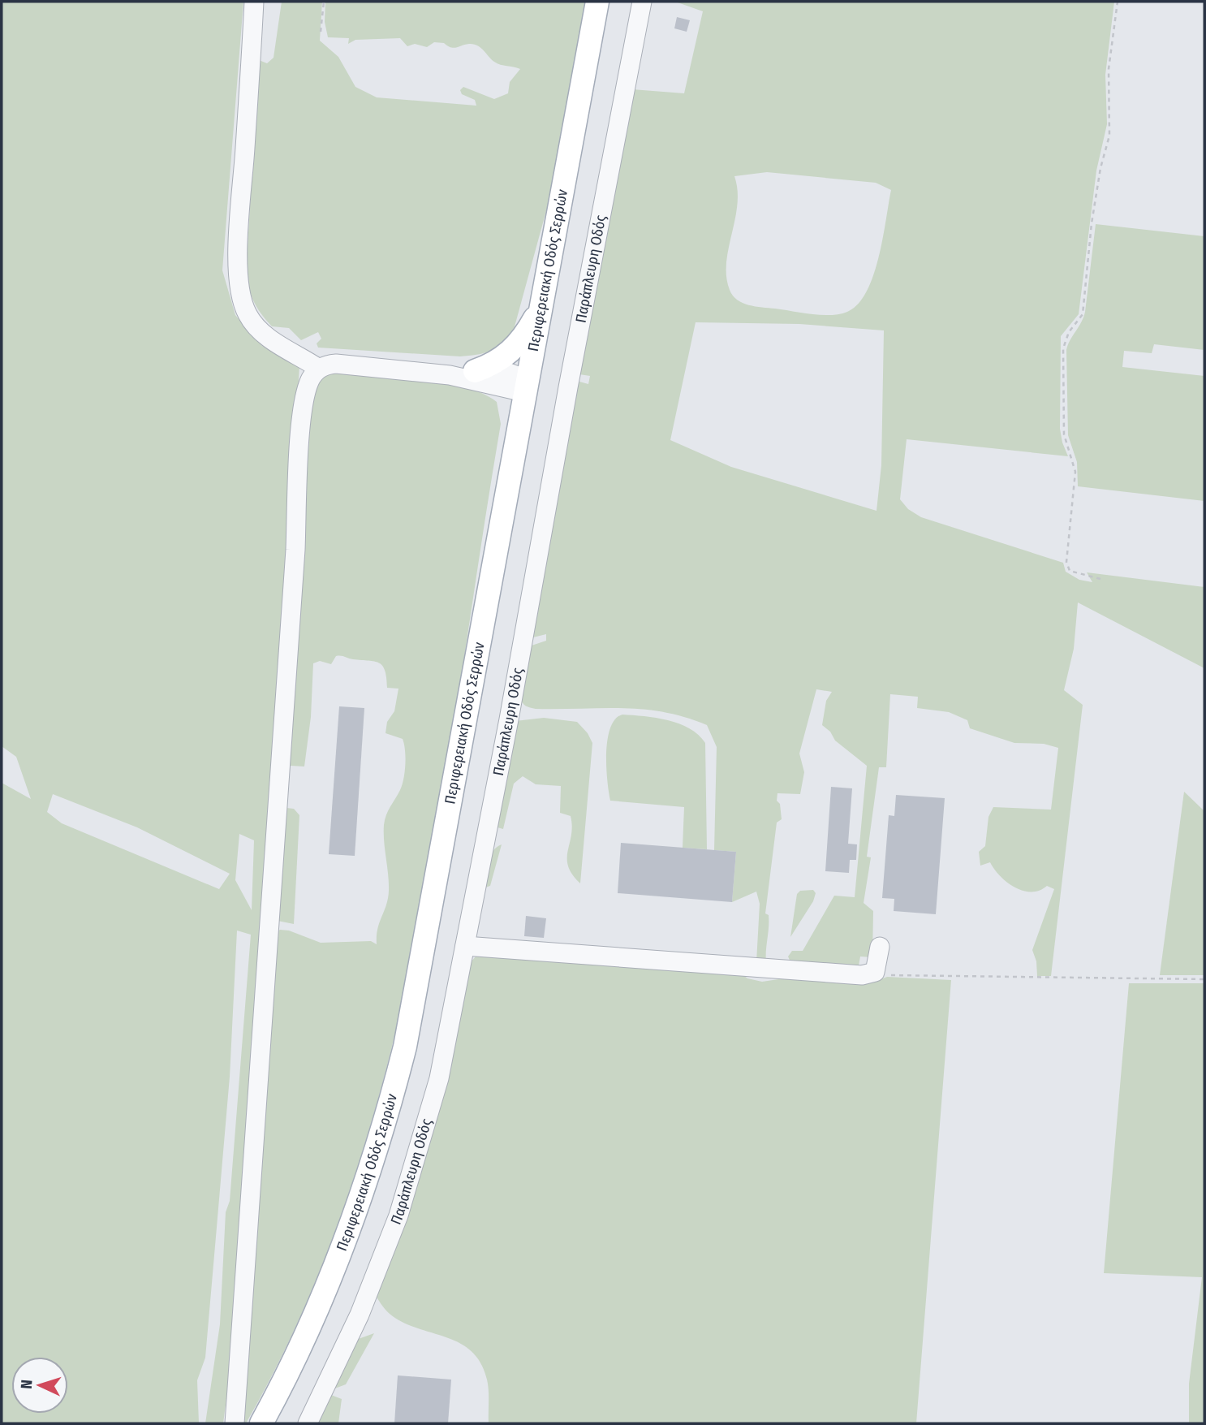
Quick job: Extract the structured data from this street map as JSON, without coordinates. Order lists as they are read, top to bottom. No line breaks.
{"streets":{"main road":["Περιφερειακή Οδός Σερρών"],"street":["Παράπλευρη Οδός"]},"north":"left"}
